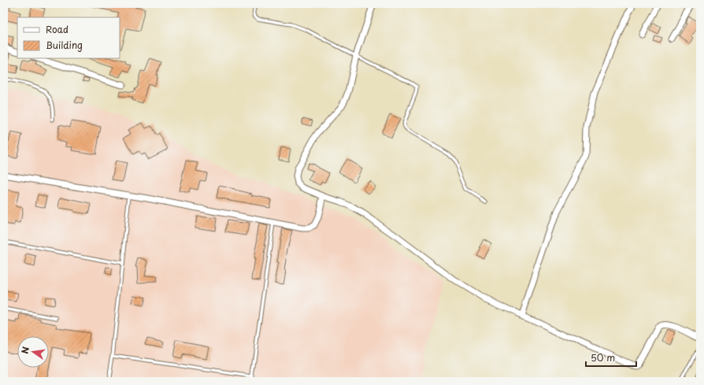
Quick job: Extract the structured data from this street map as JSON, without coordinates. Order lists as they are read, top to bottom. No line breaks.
{"legend":["Road","Building"],"scale_bar":"50 m","north":"left"}
